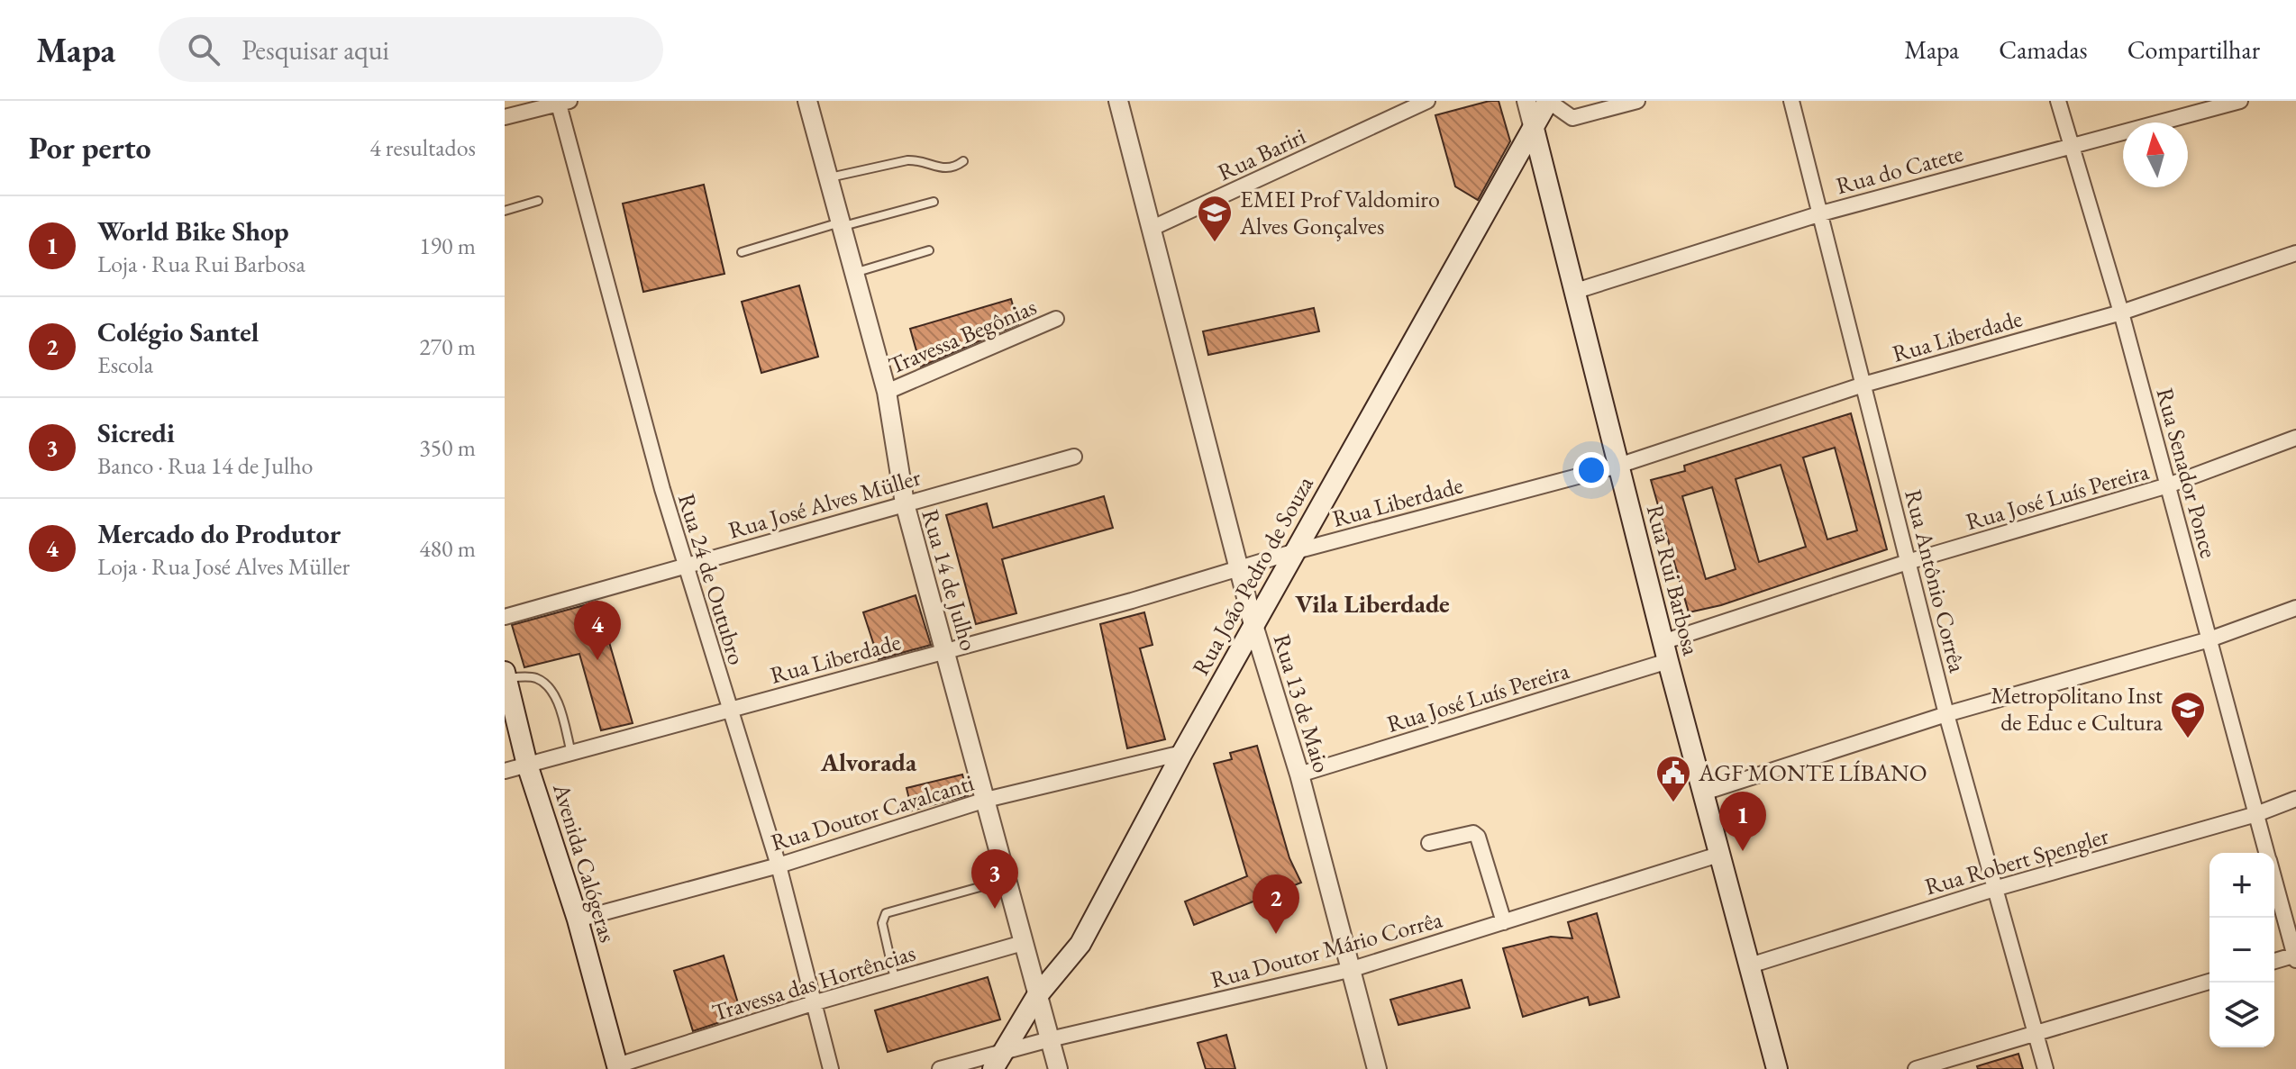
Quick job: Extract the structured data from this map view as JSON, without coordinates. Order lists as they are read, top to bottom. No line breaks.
{"streets":{"main road":["Rua João Pedro de Souza","Rua Rui Barbosa","Avenida Calógeras"],"street":["Rua Bariri","Rua do Catete","Travessa Begônias","Rua Liberdade","Rua Senador Ponce","Rua José Luís Pereira","Rua José Alves Müller","Rua 24 de Outubro","Rua 14 de Julho","Rua Antônio Corrêa","Rua 13 de Maio","Rua Doutor Cavalcanti","Rua Robert Spengler","Rua Doutor Mário Corrêa","Travessa das Hortências"]},"crossings":[["Rua Bariri","Rua 13 de Maio"],["Rua do Catete","Rua Senador Ponce"],["Rua do Catete","Rua Rui Barbosa"],["Rua do Catete","Rua Antônio Corrêa"],["Travessa Begônias","Rua 14 de Julho"],["Rua Liberdade","Rua Senador Ponce"],["Rua Liberdade","Rua João Pedro de Souza"],["Rua Liberdade","Rua 24 de Outubro"],["Rua Liberdade","Rua 14 de Julho"],["Rua Liberdade","Rua Rui Barbosa"],["Rua Liberdade","Rua Antônio Corrêa"],["Rua Liberdade","Rua 13 de Maio"],["Rua Liberdade","Avenida Calógeras"],["Rua Senador Ponce","Rua José Luís Pereira"],["Rua Senador Ponce","Rua Robert Spengler"],["Rua José Luís Pereira","Rua Rui Barbosa"],["Rua José Luís Pereira","Rua Antônio Corrêa"],["Rua José Luís Pereira","Rua 13 de Maio"],["Rua José Alves Müller","Rua 24 de Outubro"],["Rua José Alves Müller","Rua 14 de Julho"],["Rua João Pedro de Souza","Rua 14 de Julho"],["Rua João Pedro de Souza","Rua Rui Barbosa"],["Rua João Pedro de Souza","Rua 13 de Maio"],["Rua João Pedro de Souza","Rua Doutor Cavalcanti"],["Rua João Pedro de Souza","Rua Doutor Mário Corrêa"],["Rua 24 de Outubro","Rua Doutor Cavalcanti"],["Rua 24 de Outubro","Travessa das Hortências"],["Rua 14 de Julho","Rua Doutor Cavalcanti"],["Rua 14 de Julho","Rua Doutor Mário Corrêa"],["Rua 14 de Julho","Travessa das Hortências"],["Rua Rui Barbosa","Rua Robert Spengler"],["Rua Rui Barbosa","Rua Doutor Mário Corrêa"],["Rua Antônio Corrêa","Rua Robert Spengler"],["Rua 13 de Maio","Rua Doutor Mário Corrêa"],["Rua Doutor Cavalcanti","Avenida Calógeras"],["Avenida Calógeras","Travessa das Hortências"]],"districts":["Vila Liberdade","Alvorada"],"places":{"school or university":["EMEI Prof Valdomiro Alves Gonçalves","Metropolitano Inst de Educ e Cultura"],"public building":["AGF MONTE LÍBANO"]},"north":"top","page":{"header":"Mapa","search":"Pesquisar aqui","nav":["Mapa","Camadas","Compartilhar"],"heading":["Por perto","4 resultados"],"list":[{"mark":"1","name":"World Bike Shop","note":"Loja · Rua Rui Barbosa","value":"190 m"},{"mark":"2","name":"Colégio Santel","note":"Escola","value":"270 m"},{"mark":"3","name":"Sicredi","note":"Banco · Rua 14 de Julho","value":"350 m"},{"mark":"4","name":"Mercado do Produtor","note":"Loja · Rua José Alves Müller","value":"480 m"}],"pins":["4","1","3","2"],"map_buttons":["+","−"]}}
